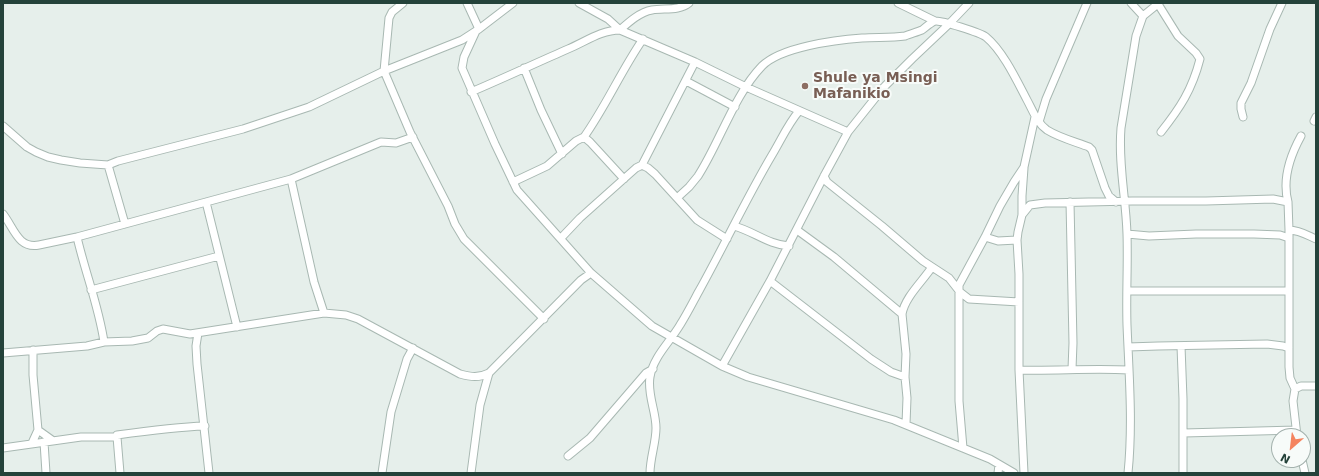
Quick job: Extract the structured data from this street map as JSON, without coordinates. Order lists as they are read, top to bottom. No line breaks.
{"places":["Shule ya Msingi Mafanikio"],"north":"bottom left"}
